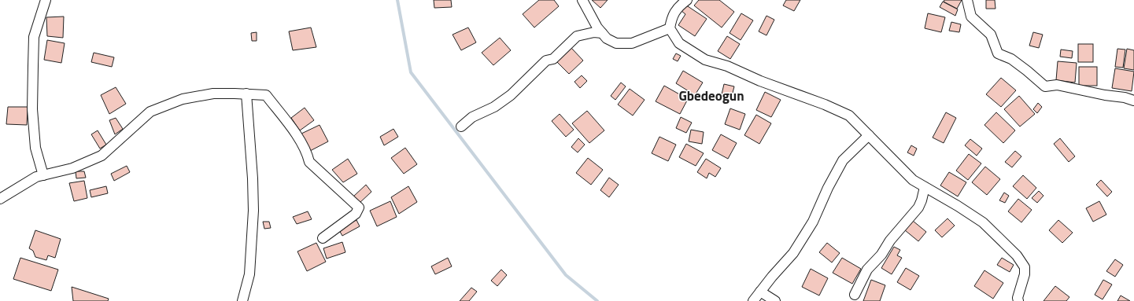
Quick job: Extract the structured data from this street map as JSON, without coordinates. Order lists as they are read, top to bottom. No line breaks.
{"districts":["Gbedeogun"]}
